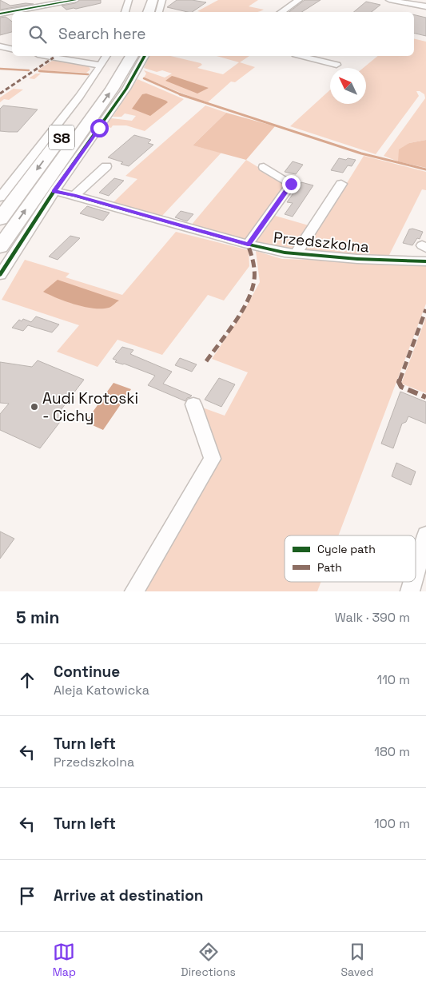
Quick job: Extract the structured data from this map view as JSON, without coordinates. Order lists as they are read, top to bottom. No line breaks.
{"streets":{"highway":["S8"],"street":["Przedszkolna"]},"places":["Audi Krotoski - Cichy"],"legend":["Cycle path","Path"],"north":"top left","page":{"search":"Search here","heading":["5 min","Walk · 390 m"],"list":[["Continue","Aleja Katowicka","110 m"],["Turn left","Przedszkolna","180 m"],["Turn left","100 m"],"Arrive at destination"],"nav":["Map","Directions","Saved"]}}
